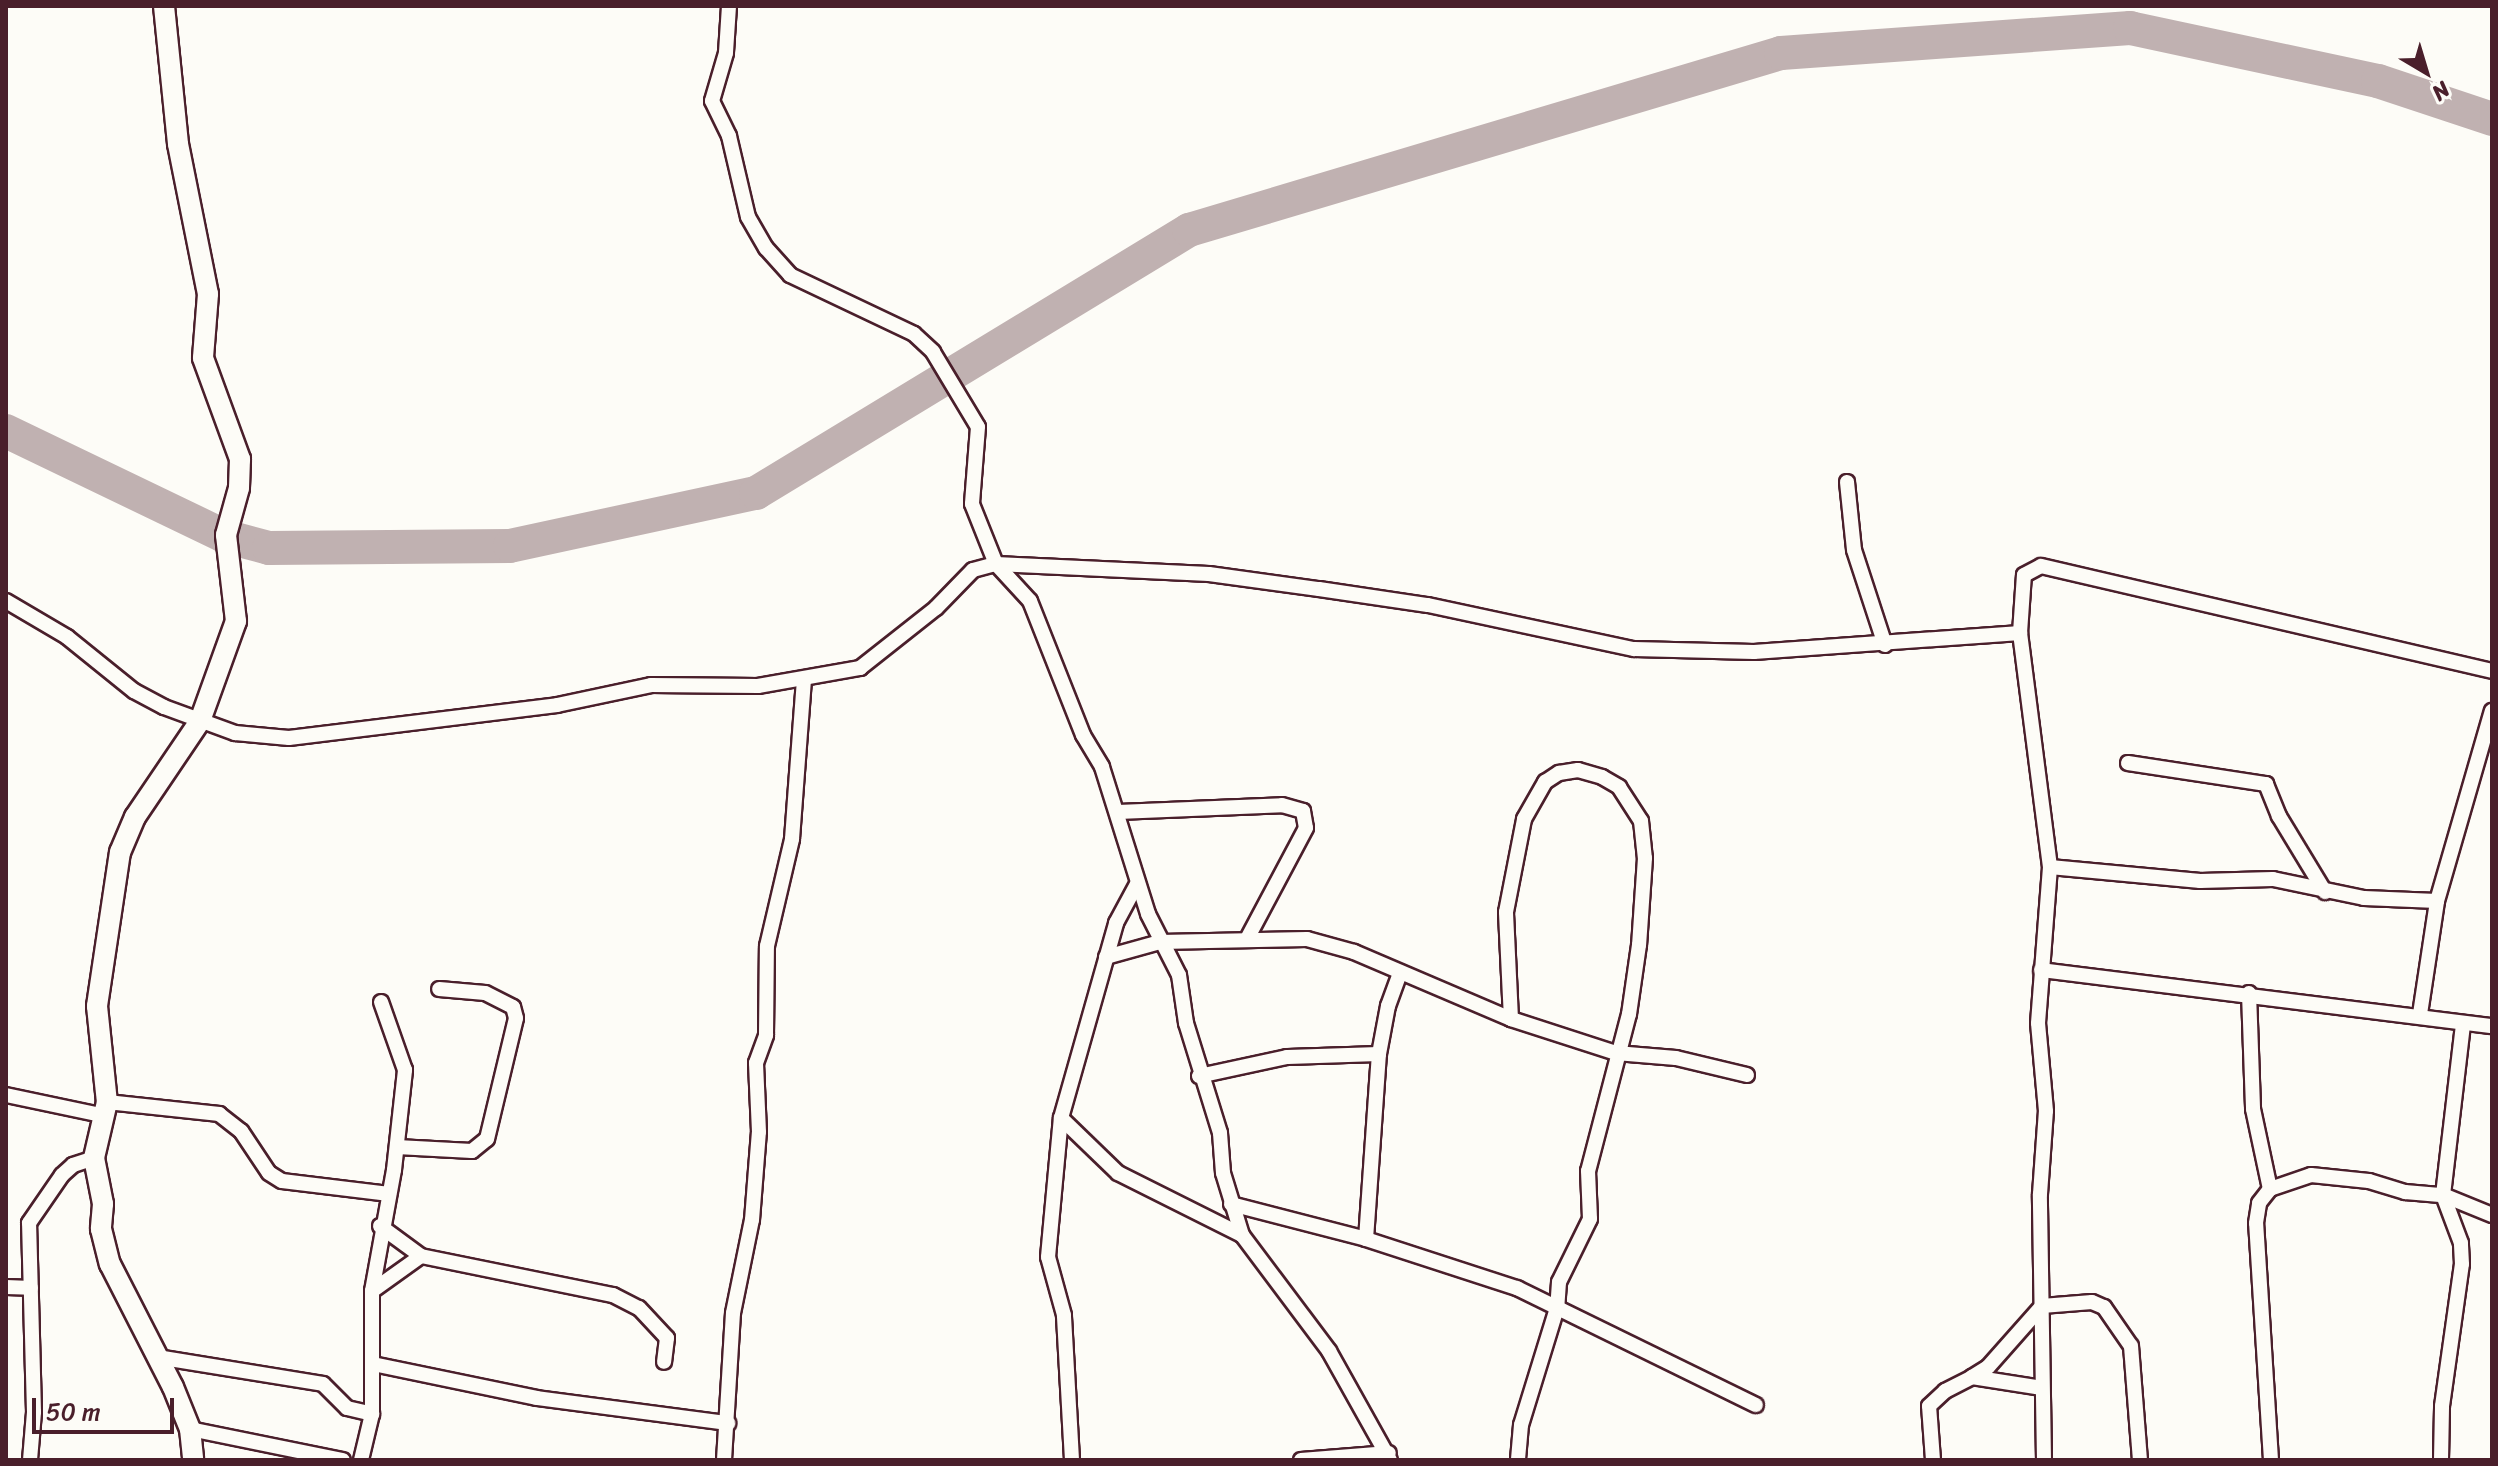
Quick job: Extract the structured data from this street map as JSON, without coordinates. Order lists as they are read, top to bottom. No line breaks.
{"scale_bar":"50 m","north":"bottom right"}
